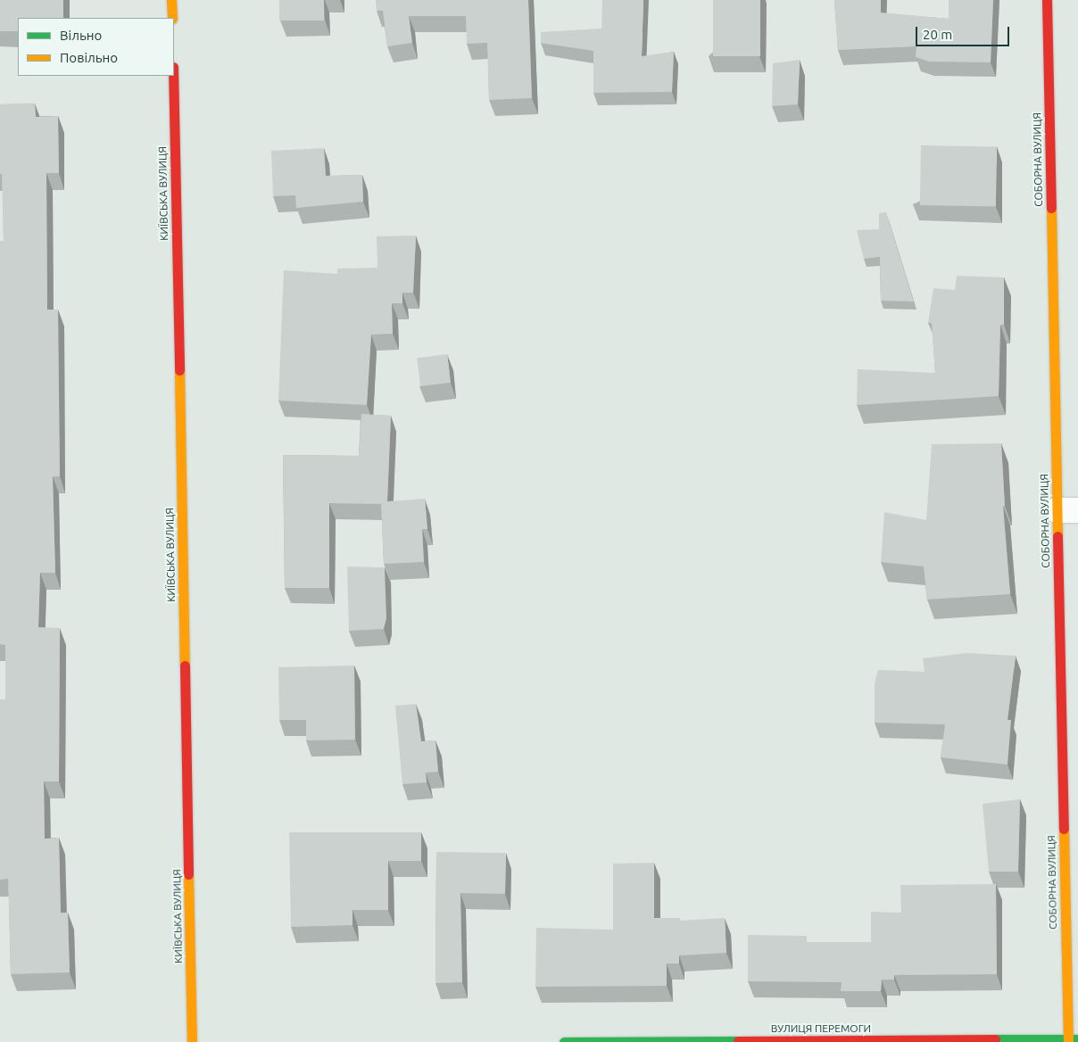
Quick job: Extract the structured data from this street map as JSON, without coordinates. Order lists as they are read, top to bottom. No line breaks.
{"streets":{"street":["СОБОРНА ВУЛИЦЯ","КИЇВСЬКА ВУЛИЦЯ","ВУЛИЦЯ ПЕРЕМОГИ"]},"crossings":[["СОБОРНА ВУЛИЦЯ","ВУЛИЦЯ ПЕРЕМОГИ"]],"legend":["Вільно","Повільно"],"scale_bar":"20 m"}
